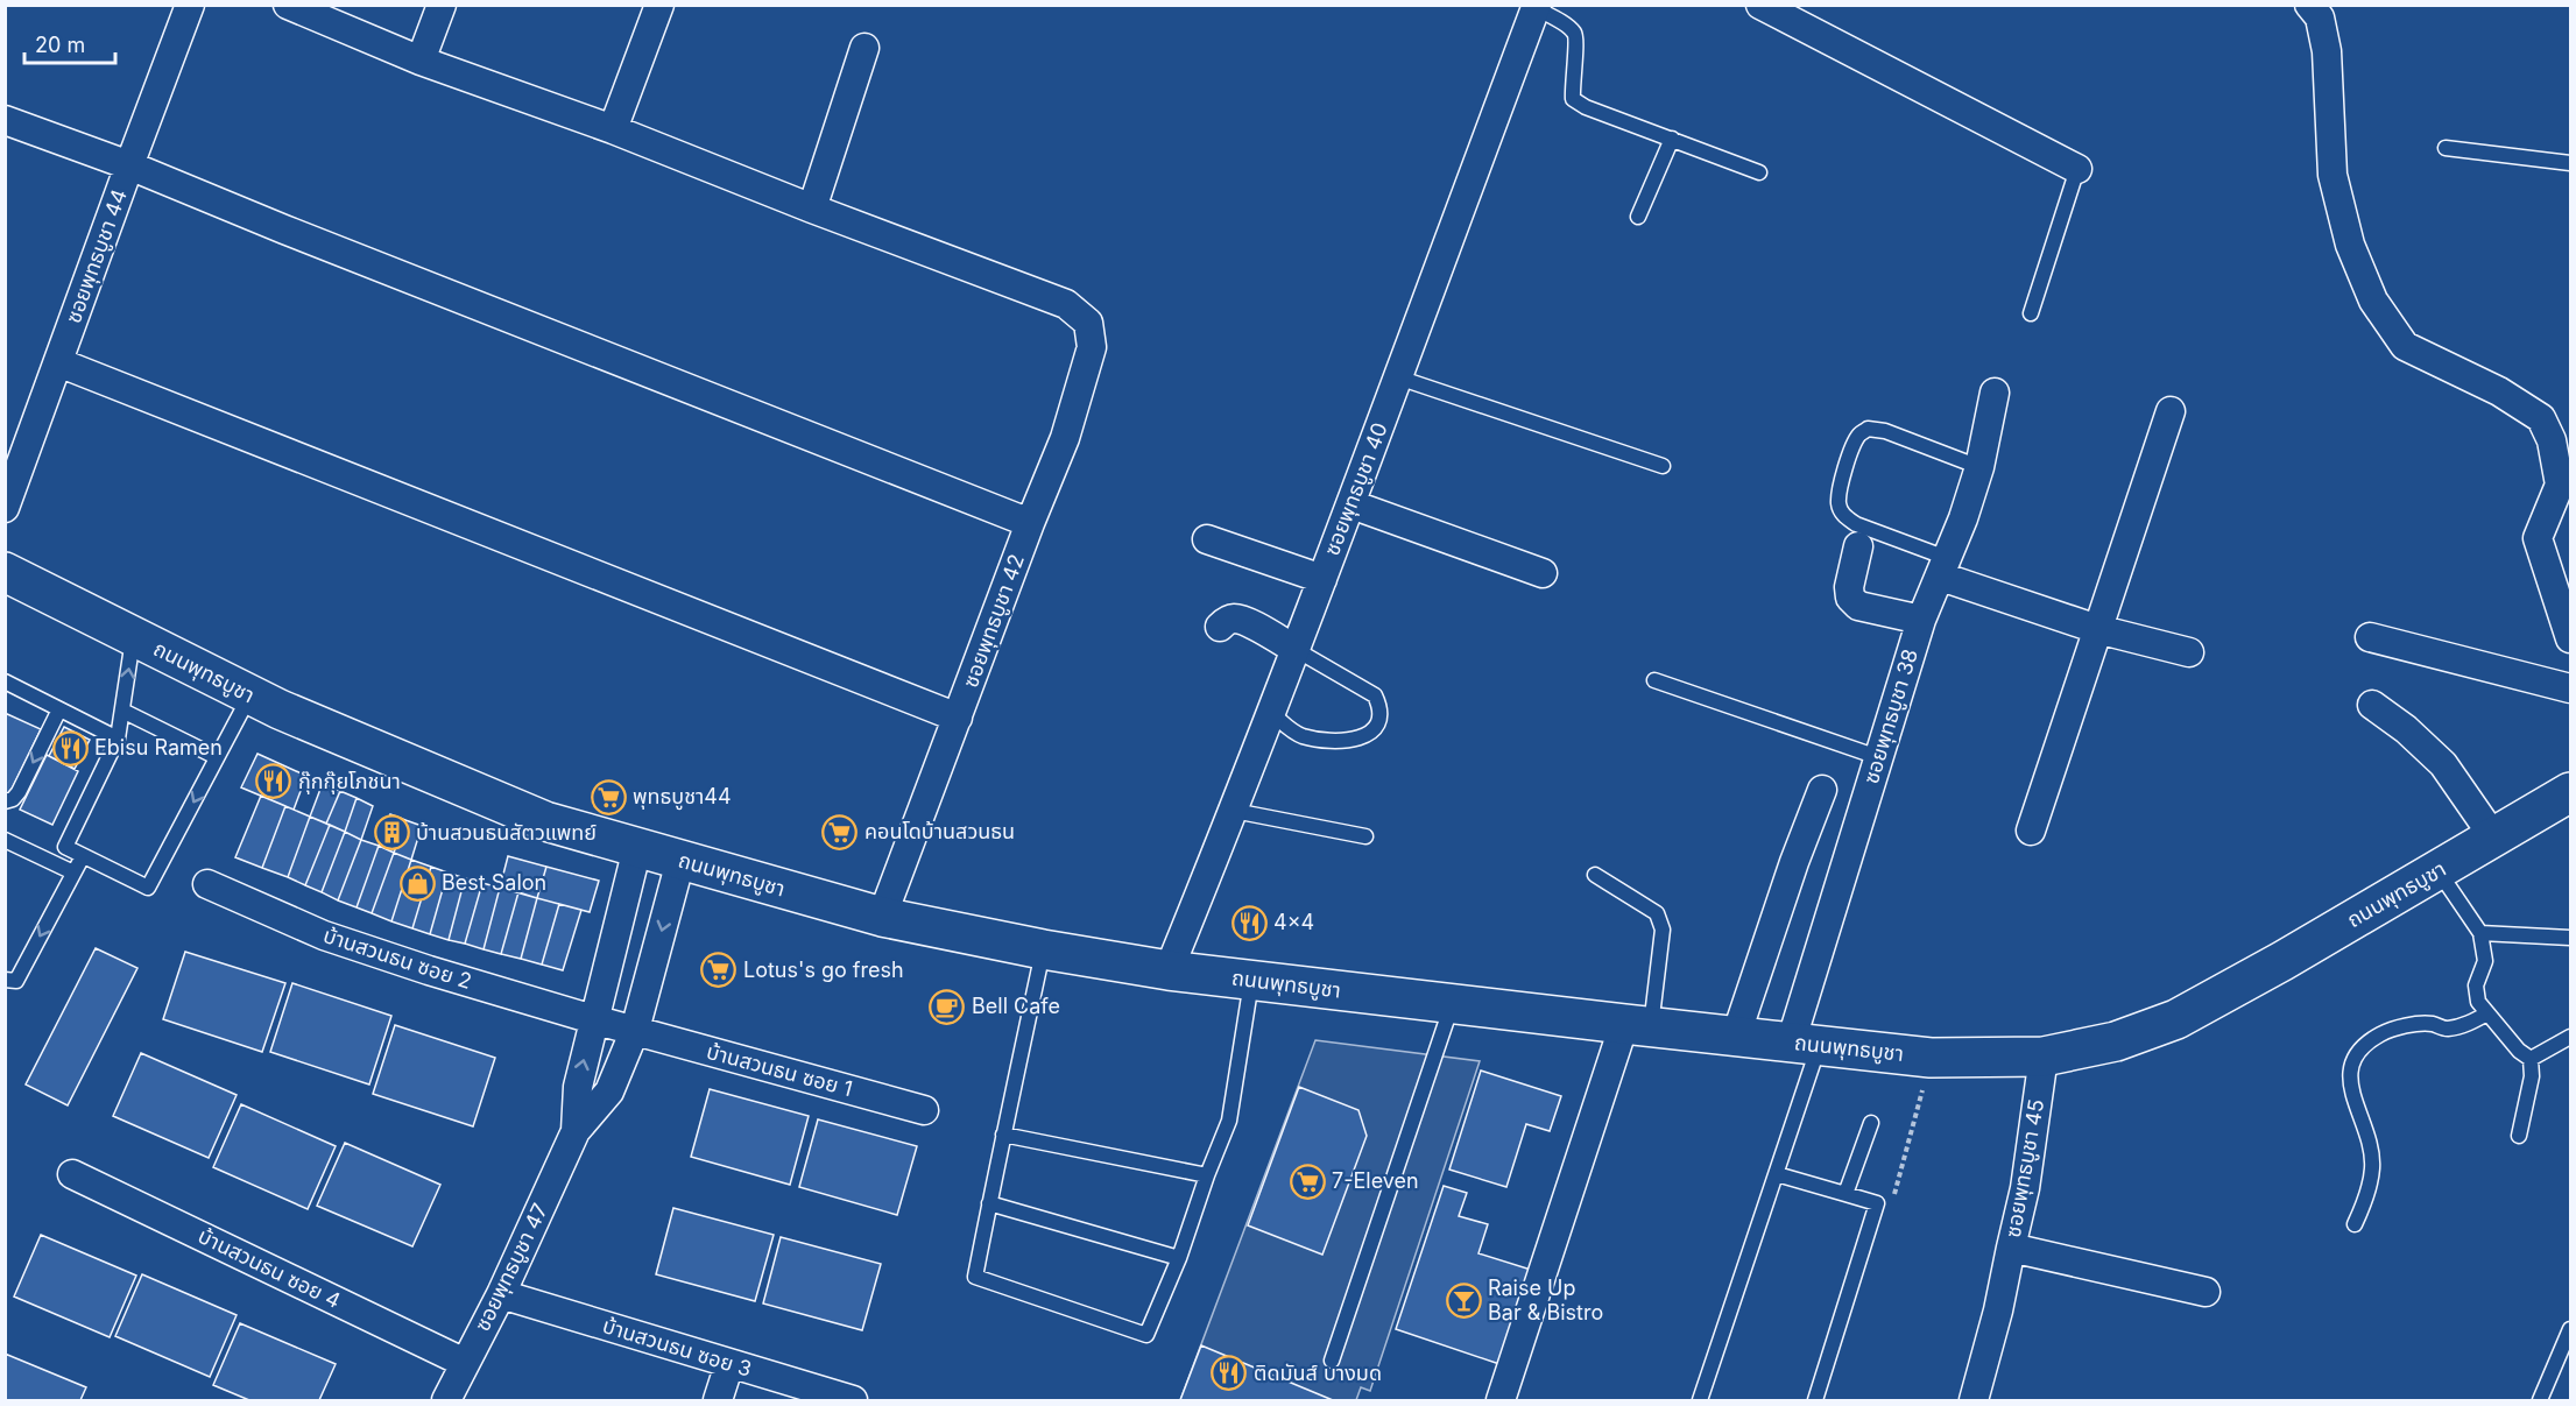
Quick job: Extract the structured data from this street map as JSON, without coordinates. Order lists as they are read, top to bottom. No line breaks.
{"streets":{"main road":["ถนนพุทธบูชา"],"street":["ซอยพุทธบูชา 44","ซอยพุทธบูชา 40","ซอยพุทธบูชา 42","ซอยพุทธบูชา 38","บ้านสวนธน ซอย 2","บ้านสวนธน ซอย 1","ซอยพุทธบูชา 45","ซอยพุทธบูชา 47","บ้านสวนธน ซอย 4","บ้านสวนธน ซอย 3"]},"crossings":[["ซอยพุทธบูชา 40","ถนนพุทธบูชา"],["ซอยพุทธบูชา 42","ถนนพุทธบูชา"],["ถนนพุทธบูชา","ซอยพุทธบูชา 38"],["ถนนพุทธบูชา","ซอยพุทธบูชา 45"],["ถนนพุทธบูชา","ซอยพุทธบูชา 47"],["บ้านสวนธน ซอย 2","บ้านสวนธน ซอย 1"],["บ้านสวนธน ซอย 2","ซอยพุทธบูชา 47"],["บ้านสวนธน ซอย 1","ซอยพุทธบูชา 47"],["ซอยพุทธบูชา 47","บ้านสวนธน ซอย 4"],["ซอยพุทธบูชา 47","บ้านสวนธน ซอย 3"]],"places":{"restaurant":["Ebisu Ramen","กุ๊กกุ๊ยโภชนา","4x4","ติดมันส์ บางมด"],"supermarket":["พุทธบูชา44","คอนโดบ้านสวนธน","Lotus's go fresh","7-Eleven"],"building":["บ้านสวนธนสัตวแพทย์"],"shop":["Best Salon"],"cafe":["Bell Cafe"],"bar":["Raise Up Bar & Bistro"]},"scale_bar":"20 m"}
